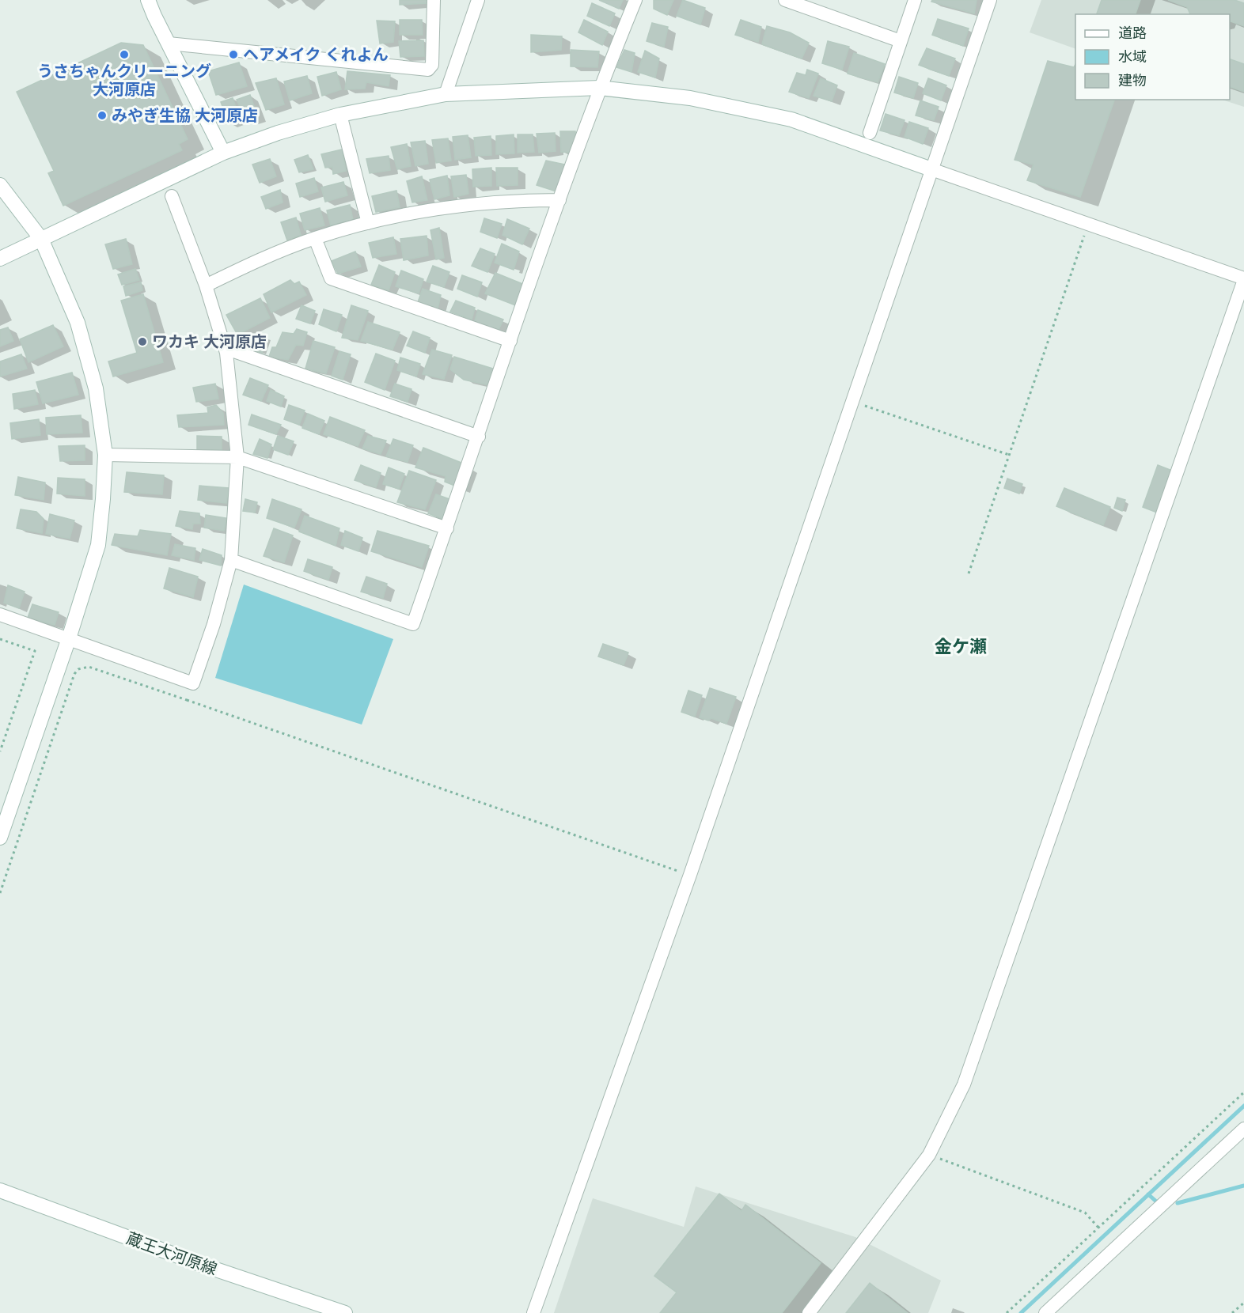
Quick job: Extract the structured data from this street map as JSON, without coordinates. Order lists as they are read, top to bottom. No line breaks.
{"streets":{"street":["蔵王大河原線"]},"districts":["金ケ瀬"],"places":["うさちゃんクリーニング 大河原店","ヘアメイク くれよん","みやぎ生協 大河原店","ワカキ 大河原店"],"legend":["道路","水域","建物"]}
